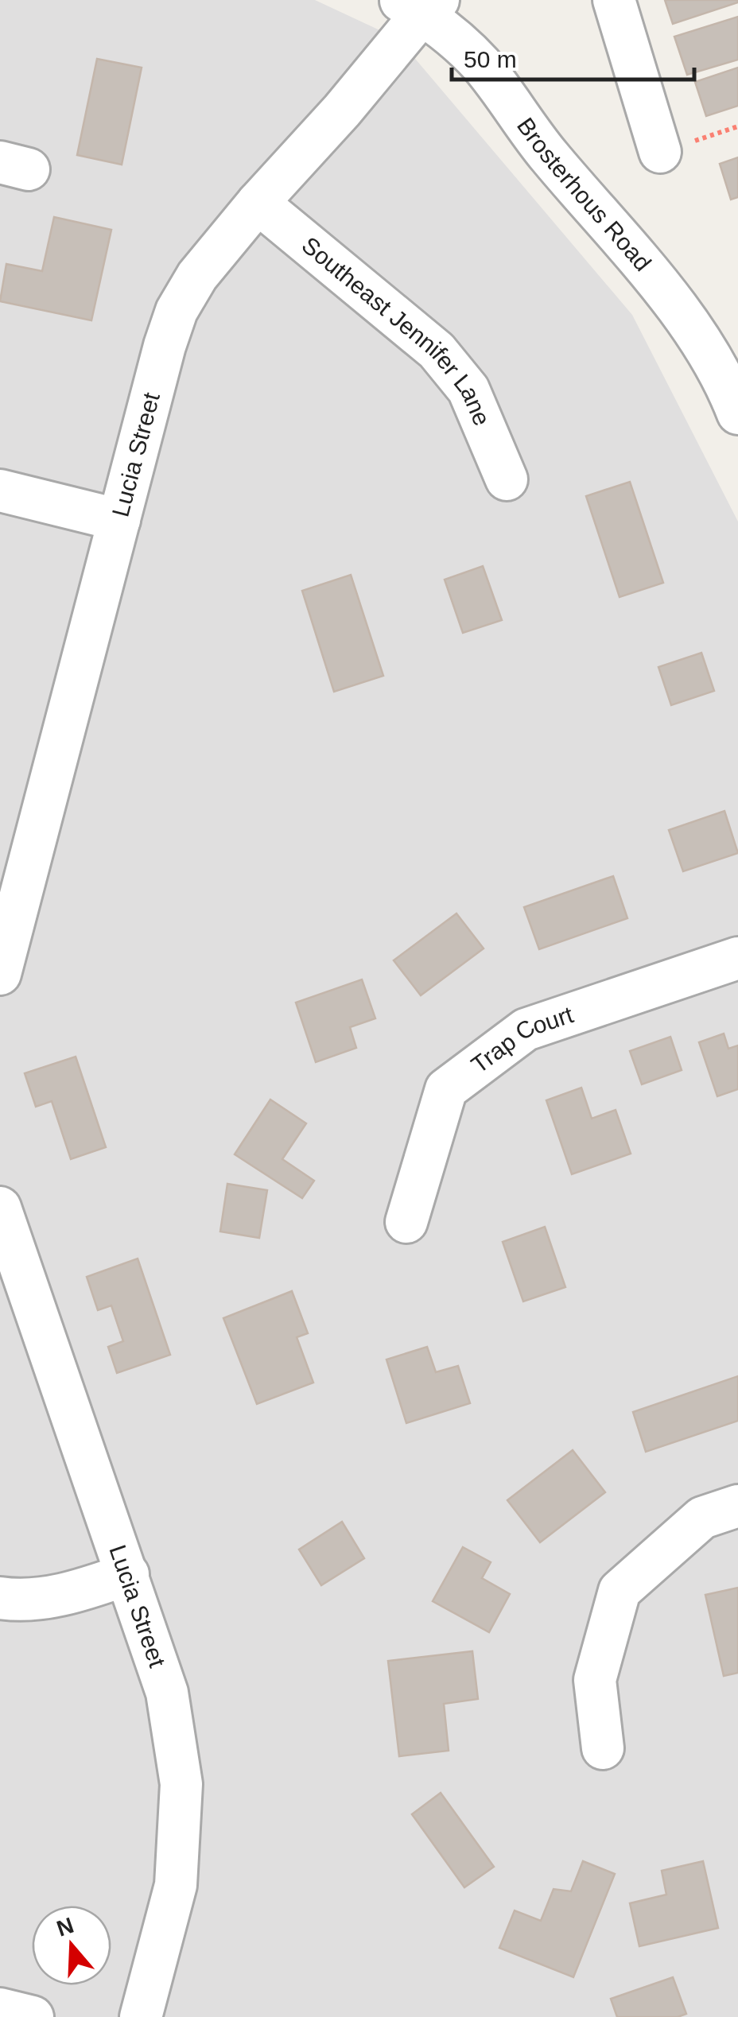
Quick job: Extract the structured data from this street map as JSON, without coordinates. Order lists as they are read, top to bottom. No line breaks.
{"streets":{"street":["Brosterhous Road","Southeast Jennifer Lane","Lucia Street","Trap Court"]},"crossings":[["Brosterhous Road","Lucia Street"],["Southeast Jennifer Lane","Lucia Street"]],"scale_bar":"50 m","north":"top"}
